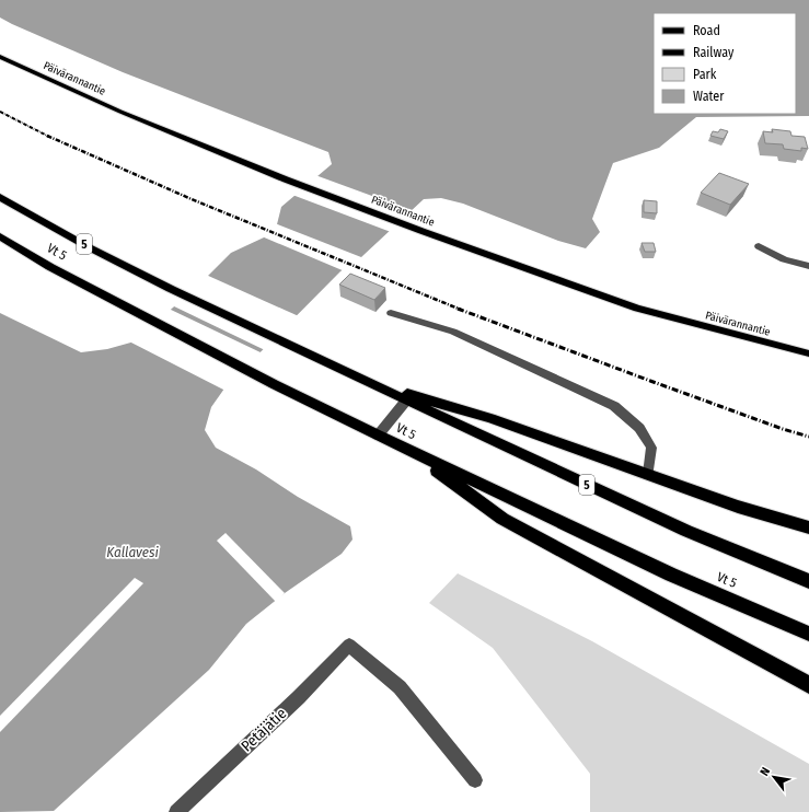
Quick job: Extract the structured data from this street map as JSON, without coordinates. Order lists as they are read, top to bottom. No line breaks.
{"streets":{"highway":["5","Vt 5"],"main road":["Päivärannantie"],"street":["Petäjätie"]},"water":["Kallavesi"],"legend":["Road","Railway","Park","Water"],"north":"top left"}
